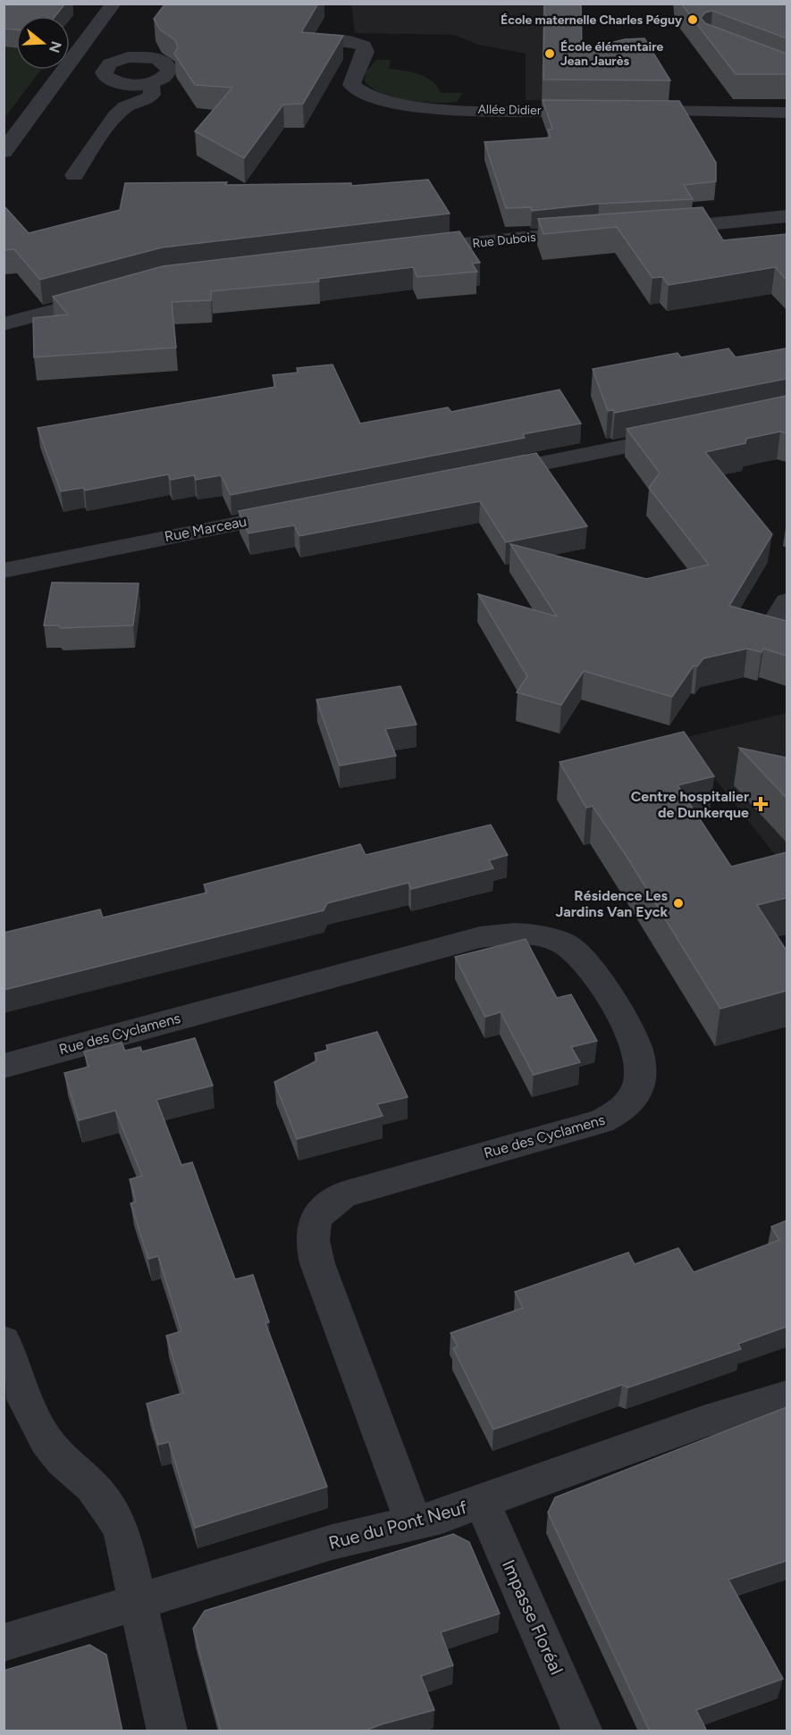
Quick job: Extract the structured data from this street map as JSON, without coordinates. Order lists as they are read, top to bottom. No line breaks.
{"streets":{"street":["Allée Didier","Rue Dubois","Rue Marceau","Rue des Cyclamens","Rue du Pont Neuf","Impasse Floréal"]},"crossings":[["Rue des Cyclamens","Rue du Pont Neuf"],["Rue du Pont Neuf","Impasse Floréal"]],"places":{"other":["École maternelle Charles Péguy","École élémentaire Jean Jaurès","Résidence Les Jardins Van Eyck"],"health":["Centre hospitalier de Dunkerque"]},"north":"right"}
